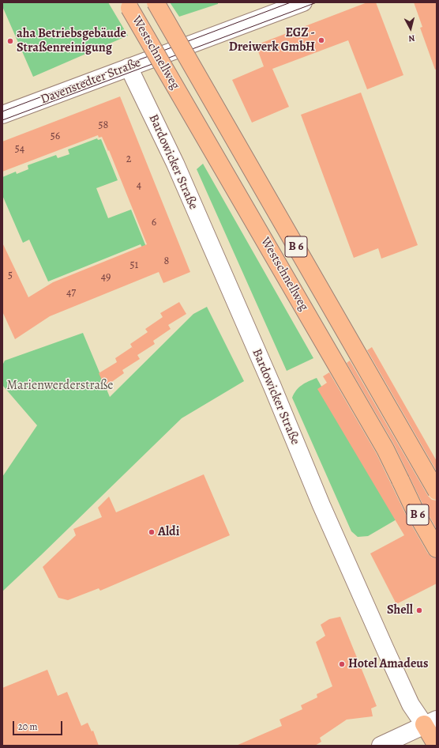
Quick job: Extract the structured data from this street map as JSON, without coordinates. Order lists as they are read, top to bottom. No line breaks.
{"streets":{"highway":["Westschnellweg","B 6"],"street":["Davenstedter Straße","Bardowicker Straße"]},"crossings":[["Davenstedter Straße","Bardowicker Straße"]],"parks":["Marienwerderstraße"],"places":["EGZ - Dreiwerk GmbH","aha Betriebsgebäude Straßenreinigung","Aldi","Shell","Hotel Amadeus"],"house_numbers":["58","56","54","2","4","6","8","51","5","49","47"],"scale_bar":"20 m","north":"bottom"}
